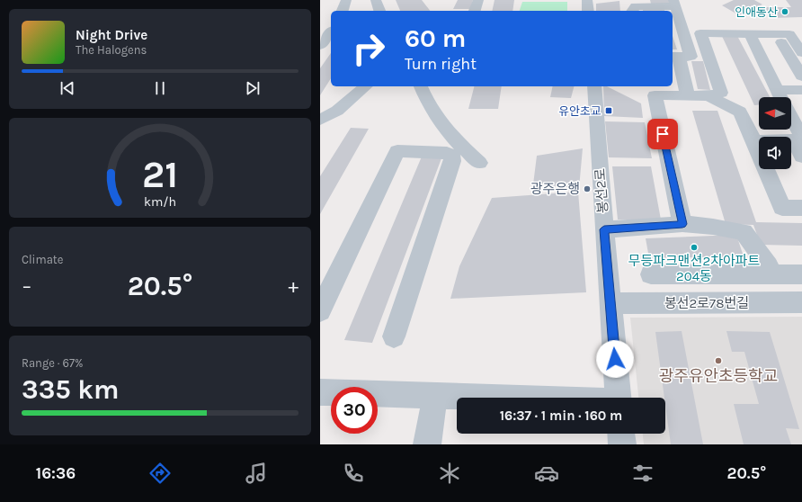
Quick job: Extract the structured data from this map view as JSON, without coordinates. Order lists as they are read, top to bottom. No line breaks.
{"streets":{"street":["봉선2로","봉선2로78번길"]},"crossings":[["봉선2로","봉선2로78번길"]],"places":{"other":["인애동산","광주은행","무등파크맨션2차아파트 204동","광주유안초등학교"],"transit":["유안초교"]},"north":"left","page":{"turn":["60 m","Turn right"],"song":["Night Drive","The Halogens"],"tile":["Climate",["Range · 67%","335 km"]],"heat":["−","20.5°","+"],"limit":"30","trip":"16:37 · 1 min · 160 m","tabs":["16:36","20.5°"],"gauge":["21","km/h"]}}
